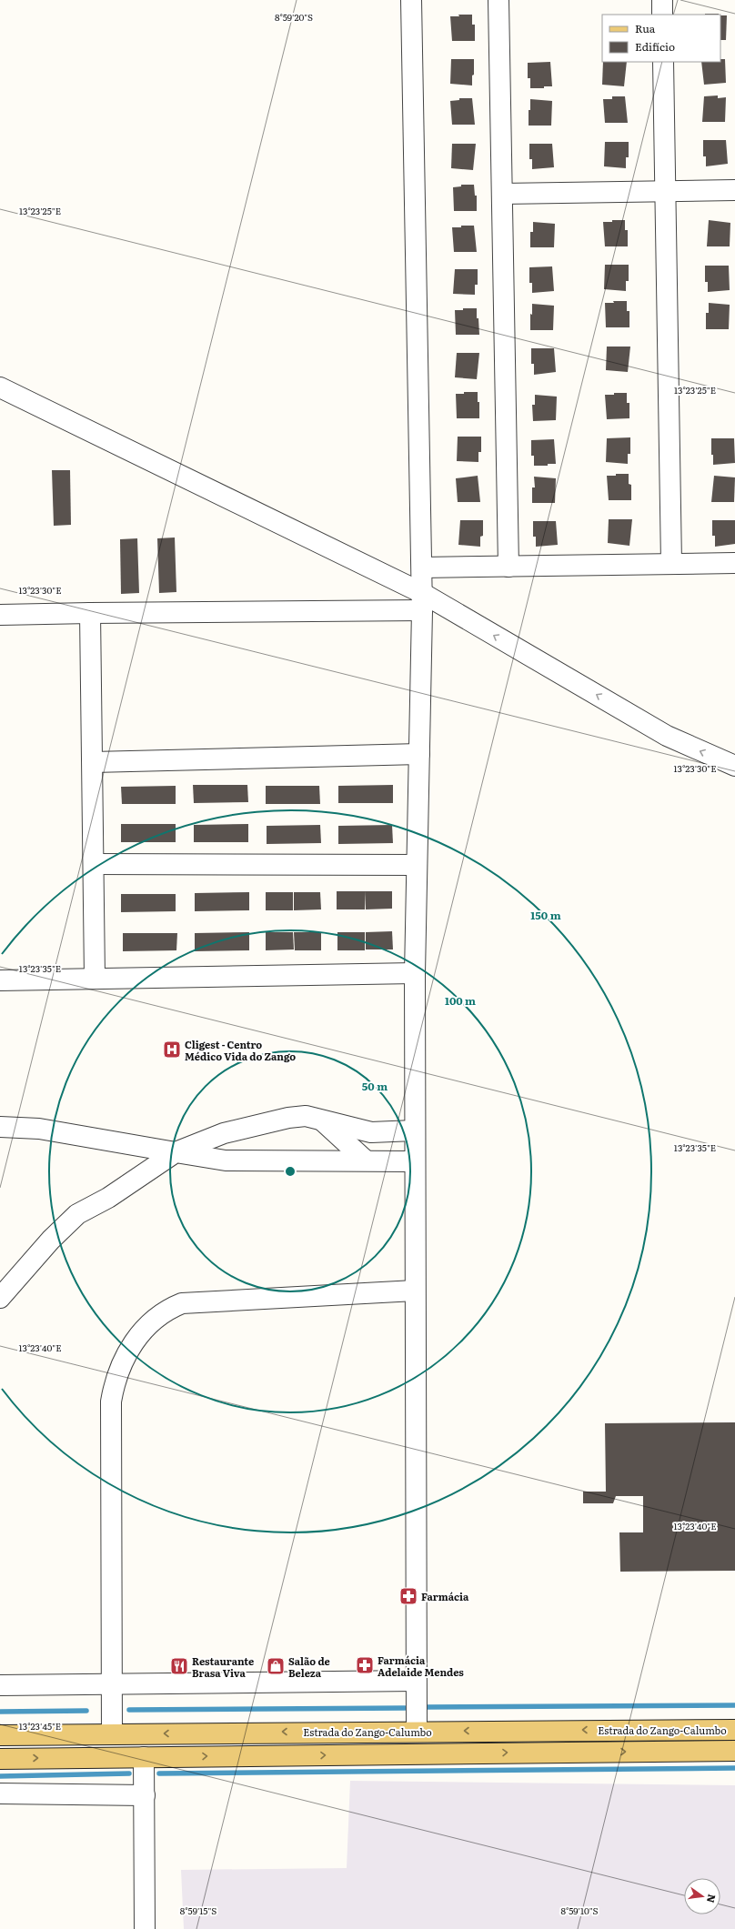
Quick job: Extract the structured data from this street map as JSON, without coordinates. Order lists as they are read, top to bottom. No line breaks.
{"streets":{"main road":["Estrada do Zango-Calumbo"]},"places":{"hospital":["Cligest - Centro Médico Vida do Zango"],"pharmacy":["Farmácia","Farmácia Adelaide Mendes"],"restaurant":["Restaurante Brasa Viva"],"shop":["Salão de Beleza"]},"legend":["Rua","Edifício"],"north":"right","coordinates":["8°59'20\"S","13°23'25\"E","13°23'30\"E","13°23'35\"E","13°23'40\"E","13°23'45\"E","8°59'15\"S","8°59'10\"S"],"rings":["150 m","100 m","50 m"]}
